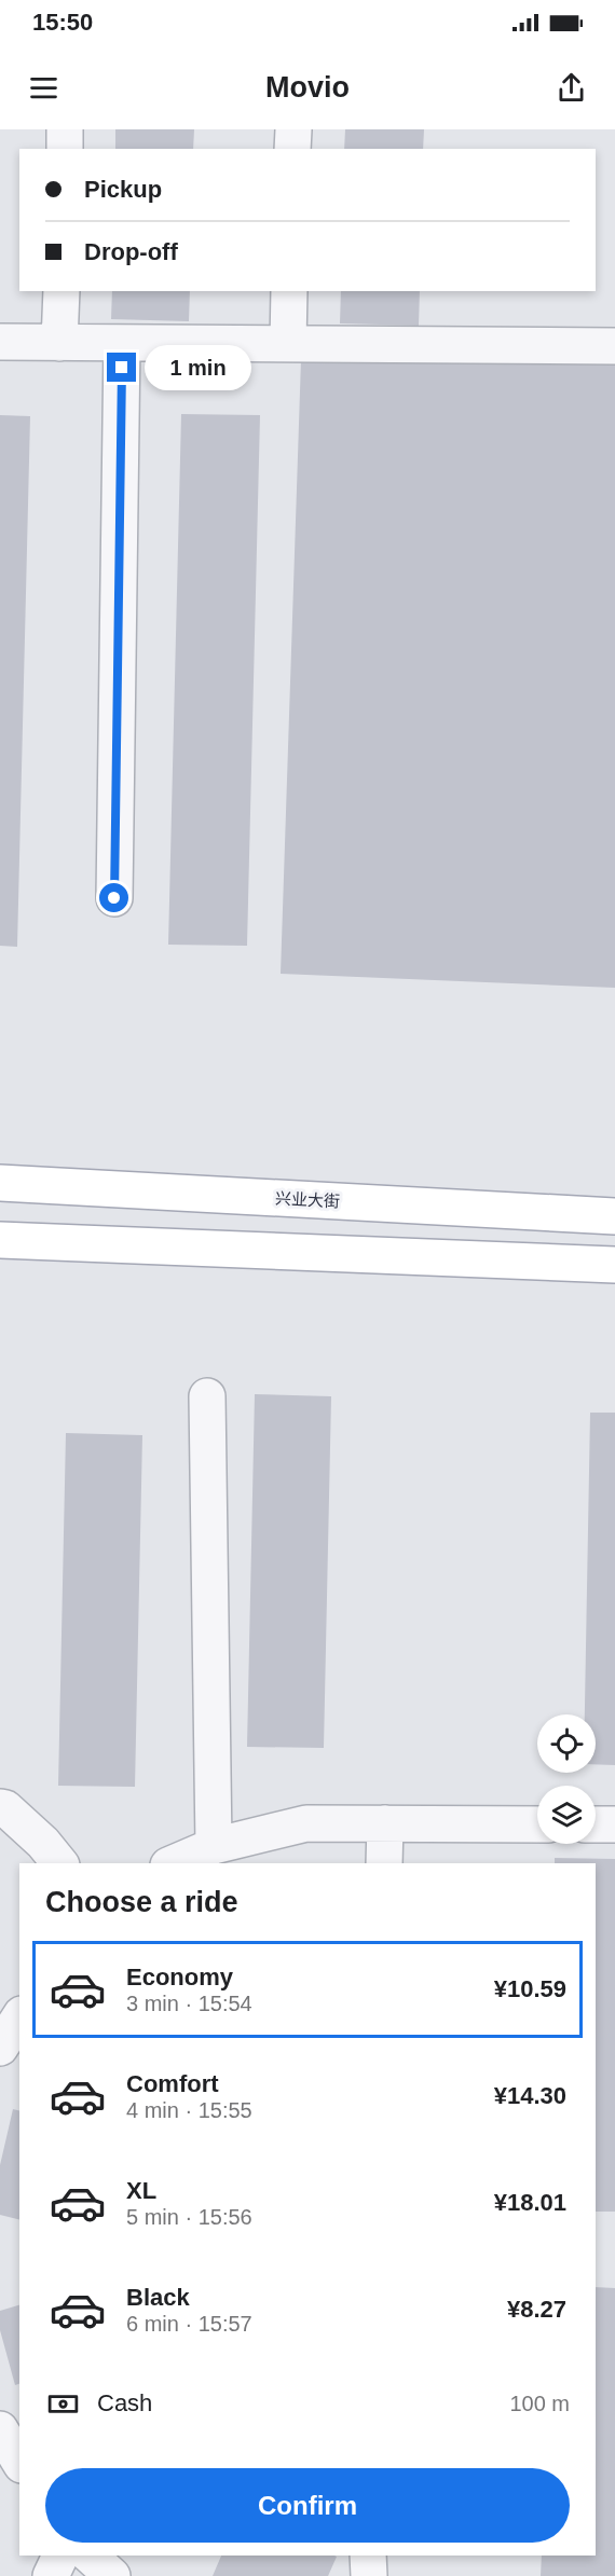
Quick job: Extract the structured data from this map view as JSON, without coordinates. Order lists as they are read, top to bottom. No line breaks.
{"streets":{"main road":["兴业大街"]},"page":{"status":"15:50","header":"Movio","banner":["Pickup","Drop-off"],"bubble":"1 min","heading":"Choose a ride","list":[{"name":"Economy","note":"3 min · 15:54","value":"¥10.59"},{"name":"Comfort","note":"4 min · 15:55","value":"¥14.30"},{"name":"XL","note":"5 min · 15:56","value":"¥18.01"},{"name":"Black","note":"6 min · 15:57","value":"¥8.27"}],"pay":["Cash","100 m"],"buttons":"Confirm"}}
